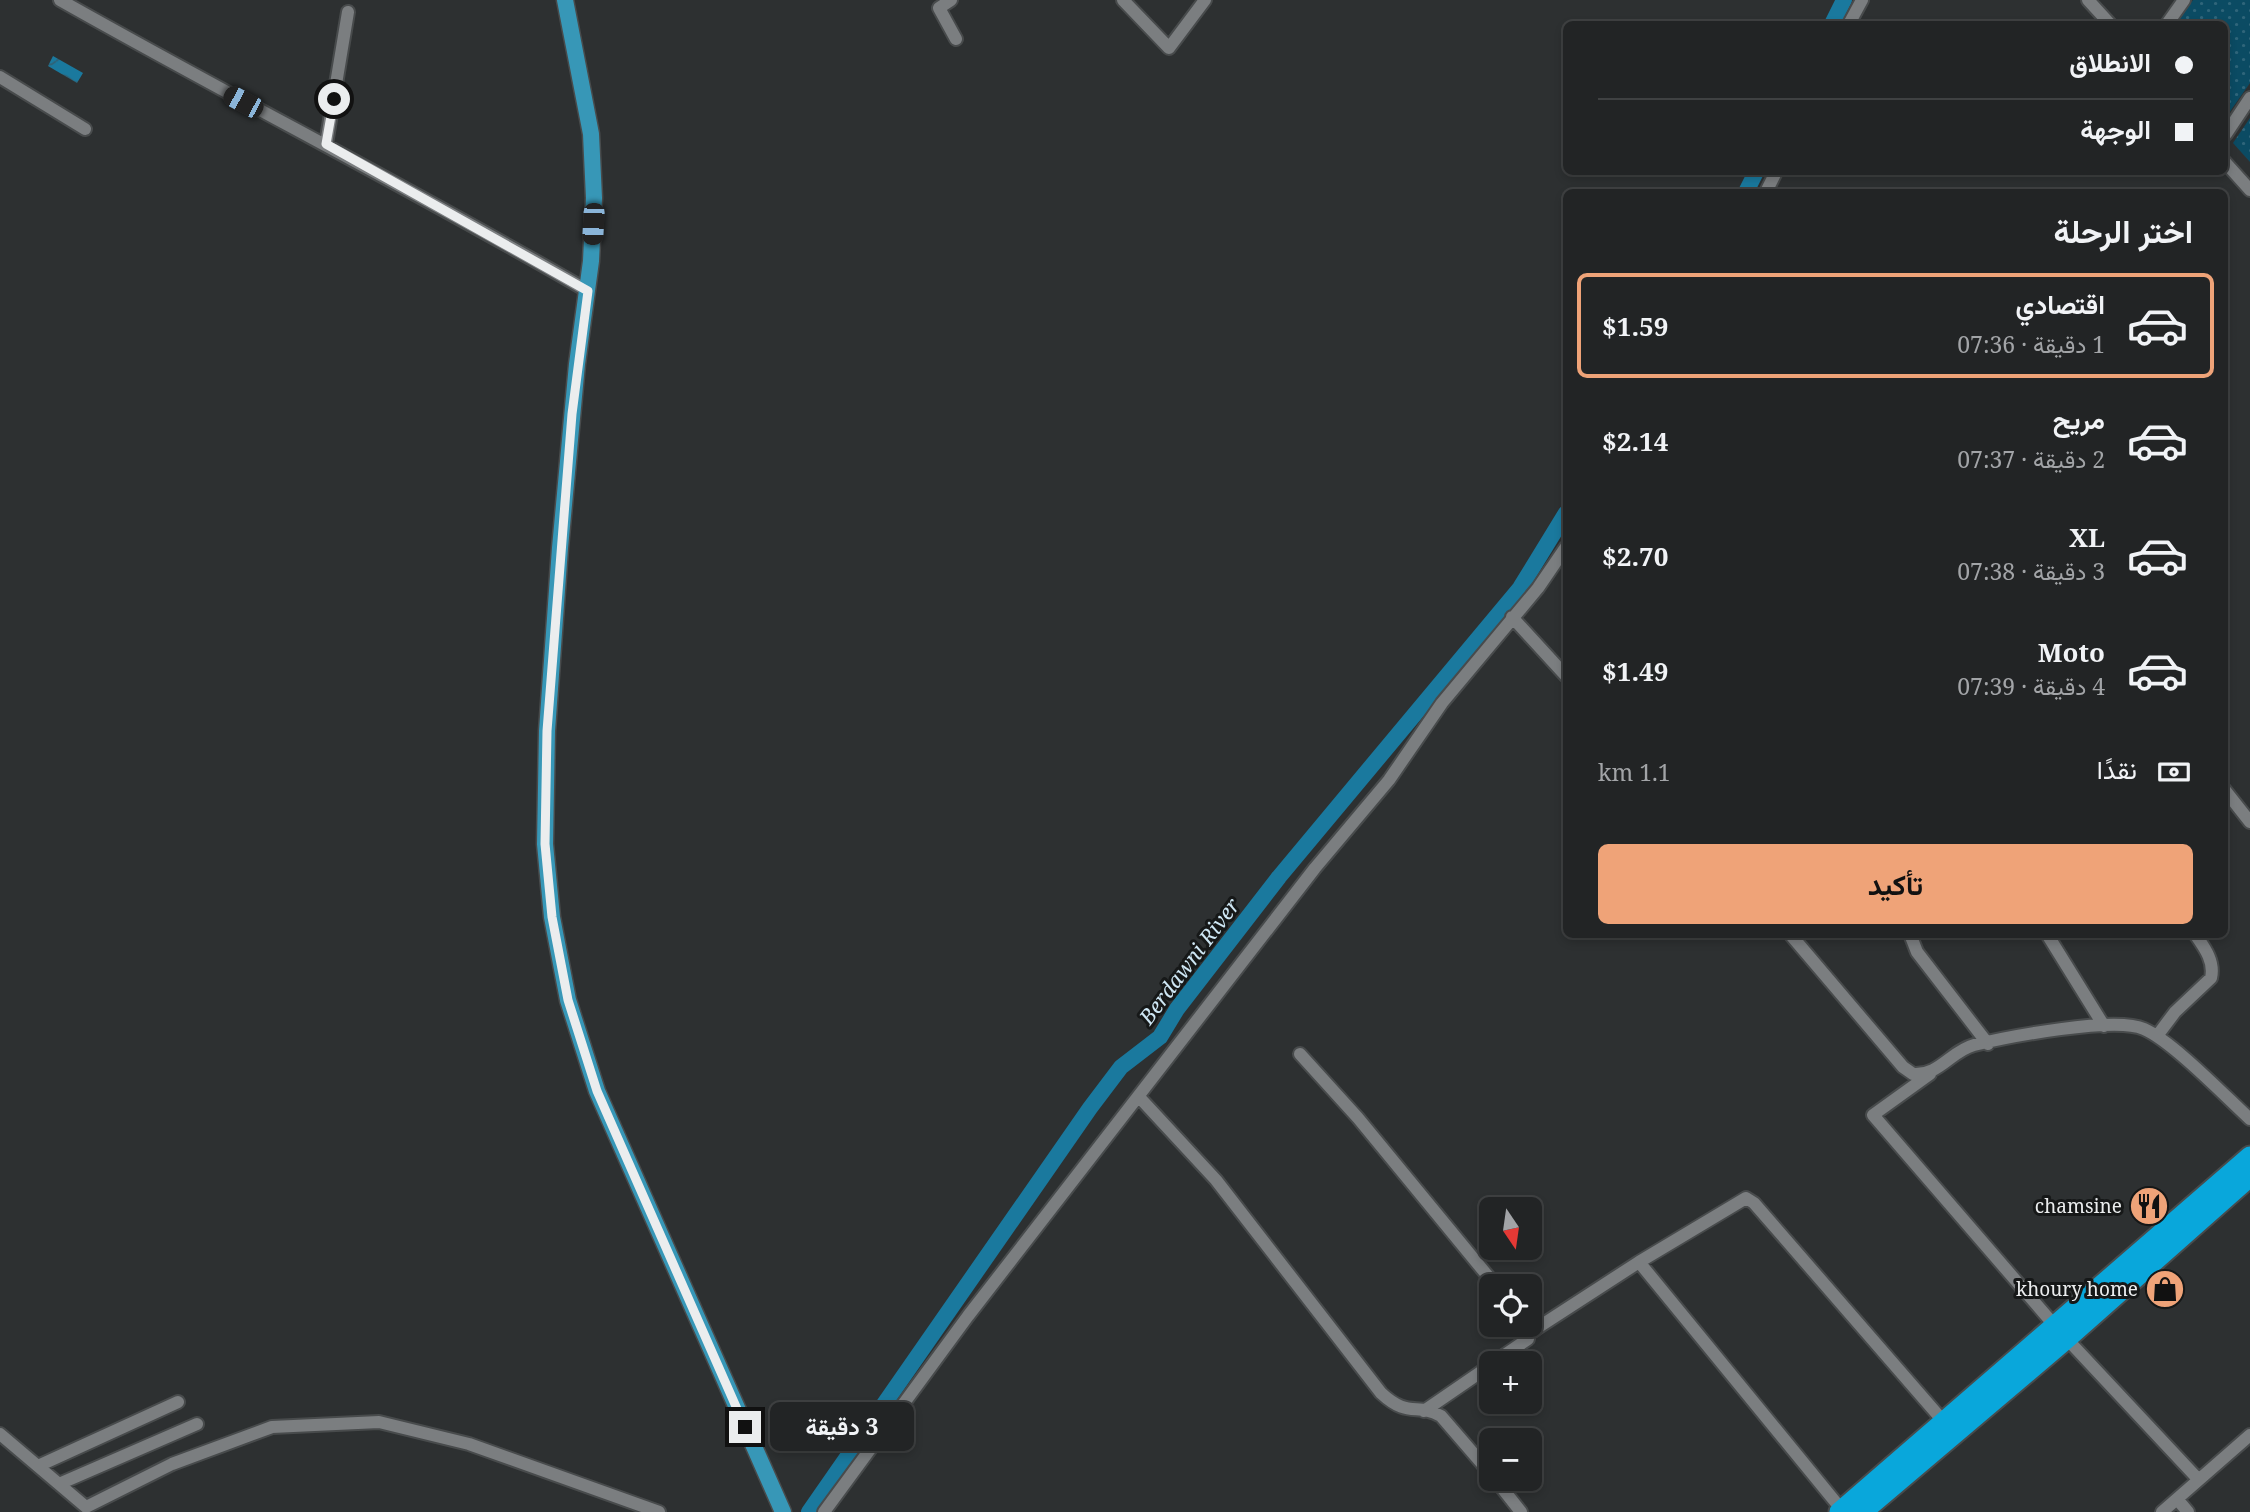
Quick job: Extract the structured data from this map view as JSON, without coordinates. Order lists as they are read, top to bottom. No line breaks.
{"water":["Berdawni River"],"places":{"restaurant":["chamsine"],"shop":["khoury home"]},"north":"bottom","page":{"banner":["الانطلاق","الوجهة"],"heading":"اختر الرحلة","list":[{"name":"اقتصادي","note":"1 دقيقة · 07:36","value":"$1.59"},{"name":"مريح","note":"2 دقيقة · 07:37","value":"$2.14"},{"name":"XL","note":"3 دقيقة · 07:38","value":"$2.70"},{"name":"Moto","note":"4 دقيقة · 07:39","value":"$1.49"}],"pay":["نقدًا","1.1 km"],"buttons":"تأكيد","map_buttons":["+","−"],"bubble":"3 دقيقة"}}
